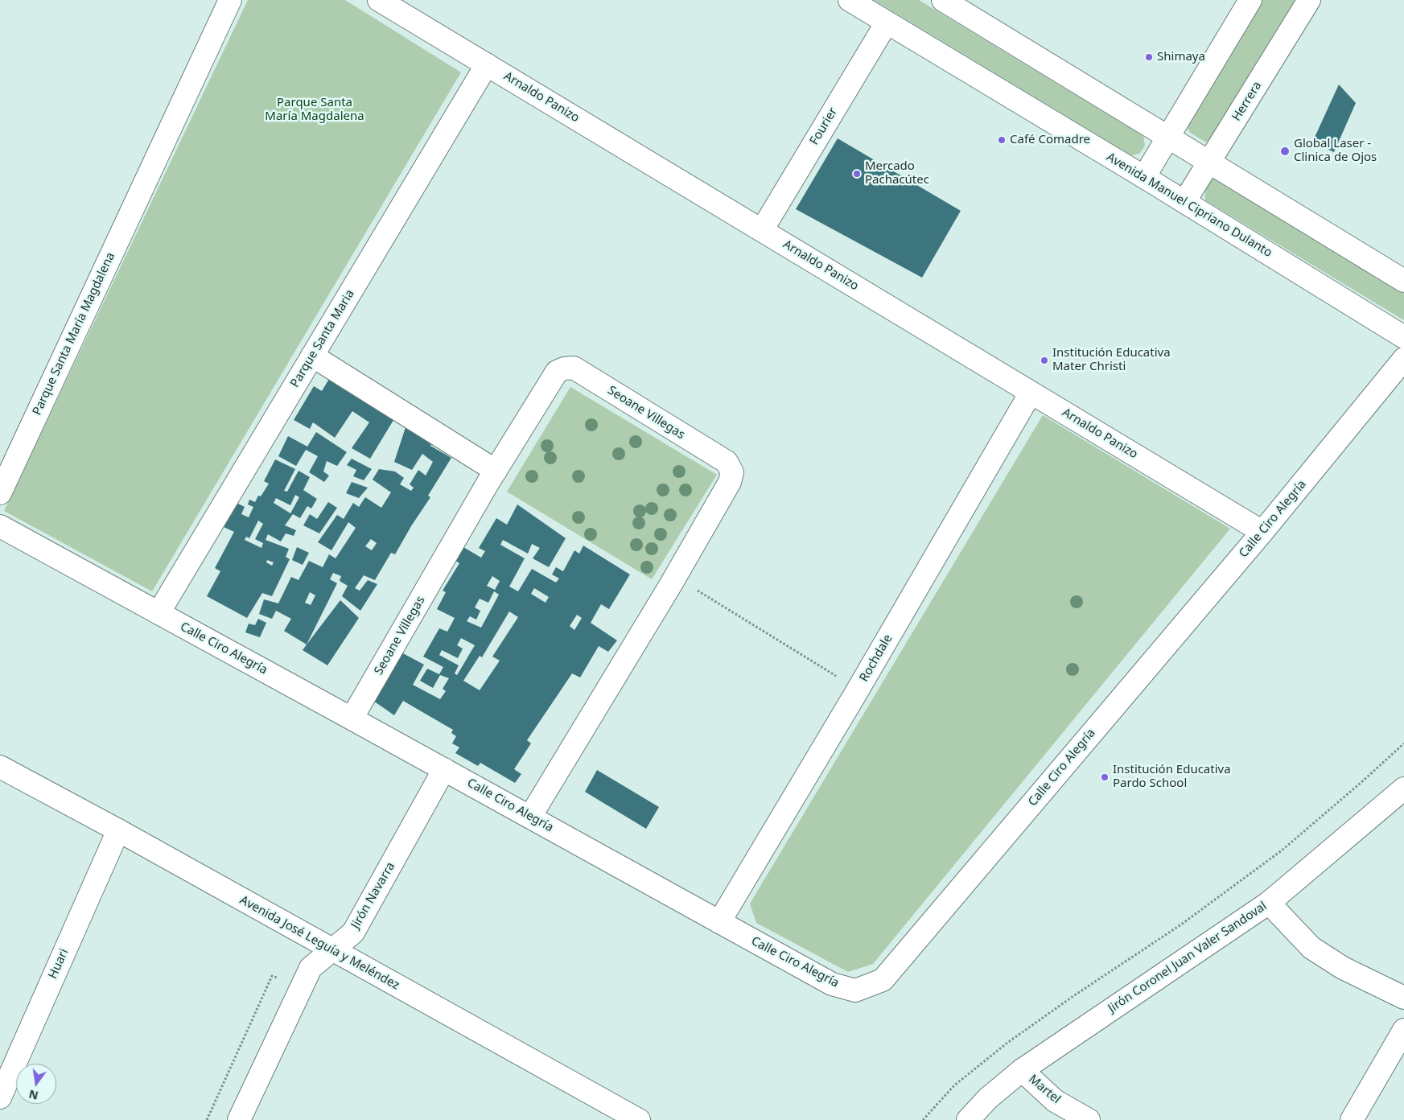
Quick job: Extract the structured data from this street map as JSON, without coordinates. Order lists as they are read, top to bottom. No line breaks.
{"streets":{"street":["Arnaldo Panizo","Herrera","Fourier","Avenida Manuel Cipriano Dulanto","Parque Santa María Magdalena","Parque Santa Maria","Seoane Villegas","Calle Ciro Alegría","Rochdale","Jirón Navarra","Avenida José Leguía y Meléndez","Jirón Coronel Juan Valer Sandoval","Huari","Martel"]},"crossings":[["Arnaldo Panizo","Fourier"],["Arnaldo Panizo","Parque Santa Maria"],["Arnaldo Panizo","Calle Ciro Alegría"],["Arnaldo Panizo","Rochdale"],["Herrera","Avenida Manuel Cipriano Dulanto"],["Fourier","Avenida Manuel Cipriano Dulanto"],["Parque Santa Maria","Calle Ciro Alegría"],["Seoane Villegas","Calle Ciro Alegría"],["Calle Ciro Alegría","Rochdale"],["Calle Ciro Alegría","Jirón Navarra"],["Jirón Navarra","Avenida José Leguía y Meléndez"],["Avenida José Leguía y Meléndez","Huari"],["Jirón Coronel Juan Valer Sandoval","Martel"]],"parks":["Parque Santa María Magdalena"],"places":["Shimaya","Café Comadre","Global Laser - Clinica de Ojos","Mercado Pachacútec","Institución Educativa Mater Christi","Institución Educativa Pardo School"],"north":"bottom"}
